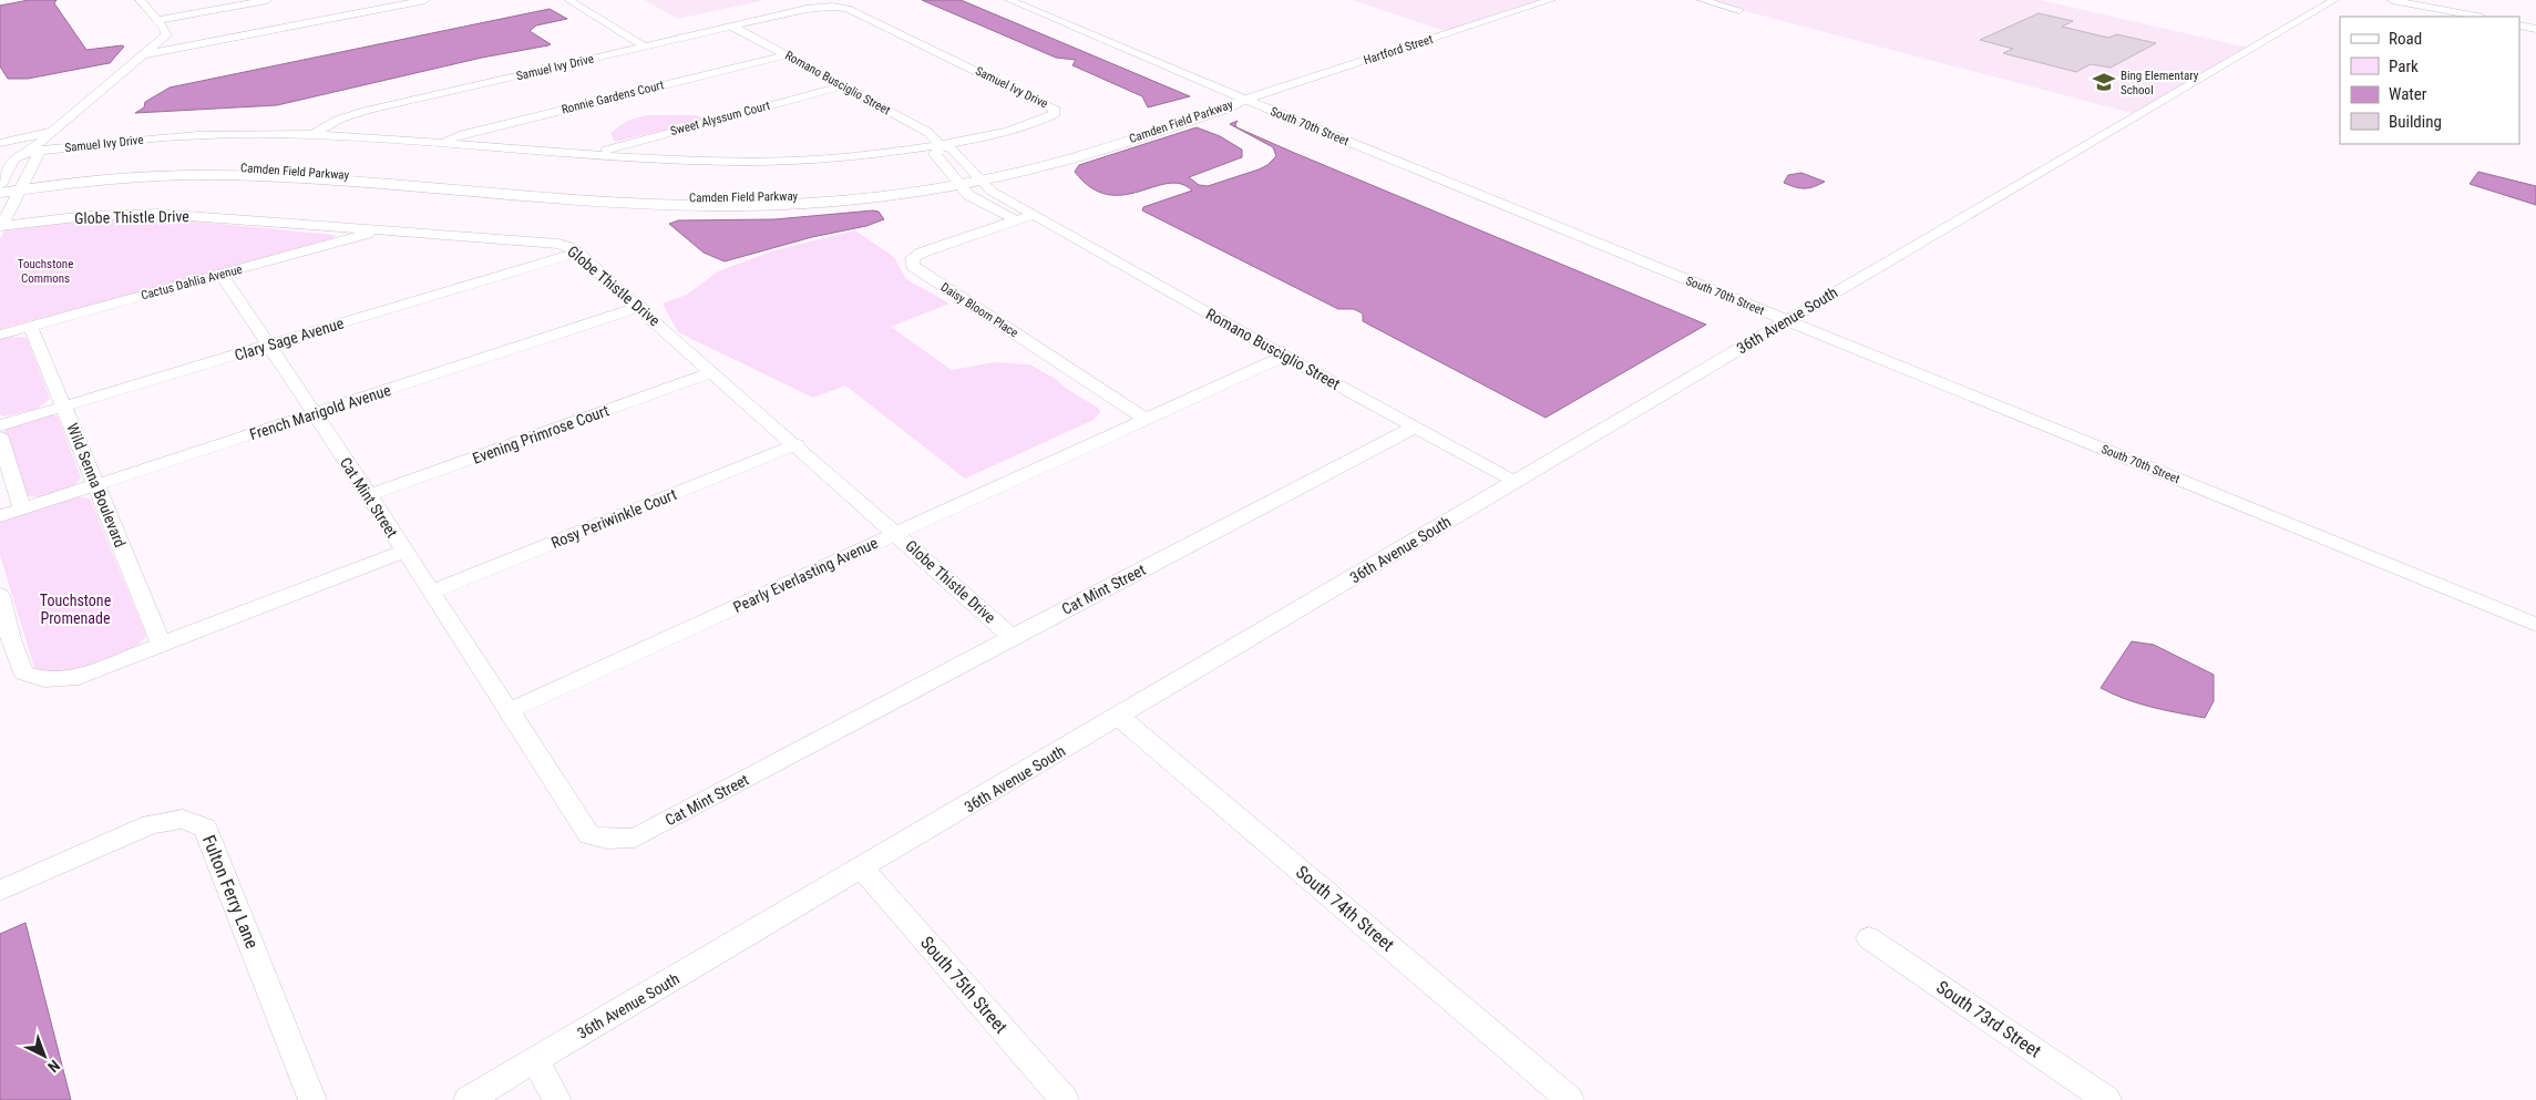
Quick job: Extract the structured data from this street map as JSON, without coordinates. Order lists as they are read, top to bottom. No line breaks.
{"streets":{"street":["Hartford Street","Samuel Ivy Drive","Romano Busciglio Street","Ronnie Gardens Court","Sweet Alyssum Court","Camden Field Parkway","South 70th Street","Globe Thistle Drive","Cactus Dahlia Avenue","Daisy Bloom Place","36th Avenue South","Clary Sage Avenue","French Marigold Avenue","Evening Primrose Court","Wild Senna Boulevard","Cat Mint Street","Rosy Periwinkle Court","Pearly Everlasting Avenue","Fulton Ferry Lane","South 74th Street","South 75th Street","South 73rd Street"]},"crossings":[["Hartford Street","Camden Field Parkway"],["Hartford Street","South 70th Street"],["Samuel Ivy Drive","Romano Busciglio Street"],["Samuel Ivy Drive","Ronnie Gardens Court"],["Samuel Ivy Drive","Sweet Alyssum Court"],["Romano Busciglio Street","Ronnie Gardens Court"],["Romano Busciglio Street","Sweet Alyssum Court"],["Romano Busciglio Street","Camden Field Parkway"],["Romano Busciglio Street","36th Avenue South"],["Romano Busciglio Street","Cat Mint Street"],["Romano Busciglio Street","Pearly Everlasting Avenue"],["Camden Field Parkway","South 70th Street"],["South 70th Street","36th Avenue South"],["Globe Thistle Drive","Cactus Dahlia Avenue"],["Globe Thistle Drive","Clary Sage Avenue"],["Globe Thistle Drive","French Marigold Avenue"],["Globe Thistle Drive","Evening Primrose Court"],["Globe Thistle Drive","Cat Mint Street"],["Globe Thistle Drive","Rosy Periwinkle Court"],["Globe Thistle Drive","Pearly Everlasting Avenue"],["Cactus Dahlia Avenue","Wild Senna Boulevard"],["Cactus Dahlia Avenue","Cat Mint Street"],["Daisy Bloom Place","Pearly Everlasting Avenue"],["36th Avenue South","South 74th Street"],["36th Avenue South","South 75th Street"],["Clary Sage Avenue","Wild Senna Boulevard"],["Clary Sage Avenue","Cat Mint Street"],["French Marigold Avenue","Wild Senna Boulevard"],["French Marigold Avenue","Cat Mint Street"],["Evening Primrose Court","Cat Mint Street"],["Cat Mint Street","Rosy Periwinkle Court"],["Cat Mint Street","Pearly Everlasting Avenue"]],"parks":["Touchstone Commons","Touchstone Promenade"],"places":{"school or university":["Bing Elementary School"]},"legend":["Road","Park","Water","Building"],"north":"bottom right"}
